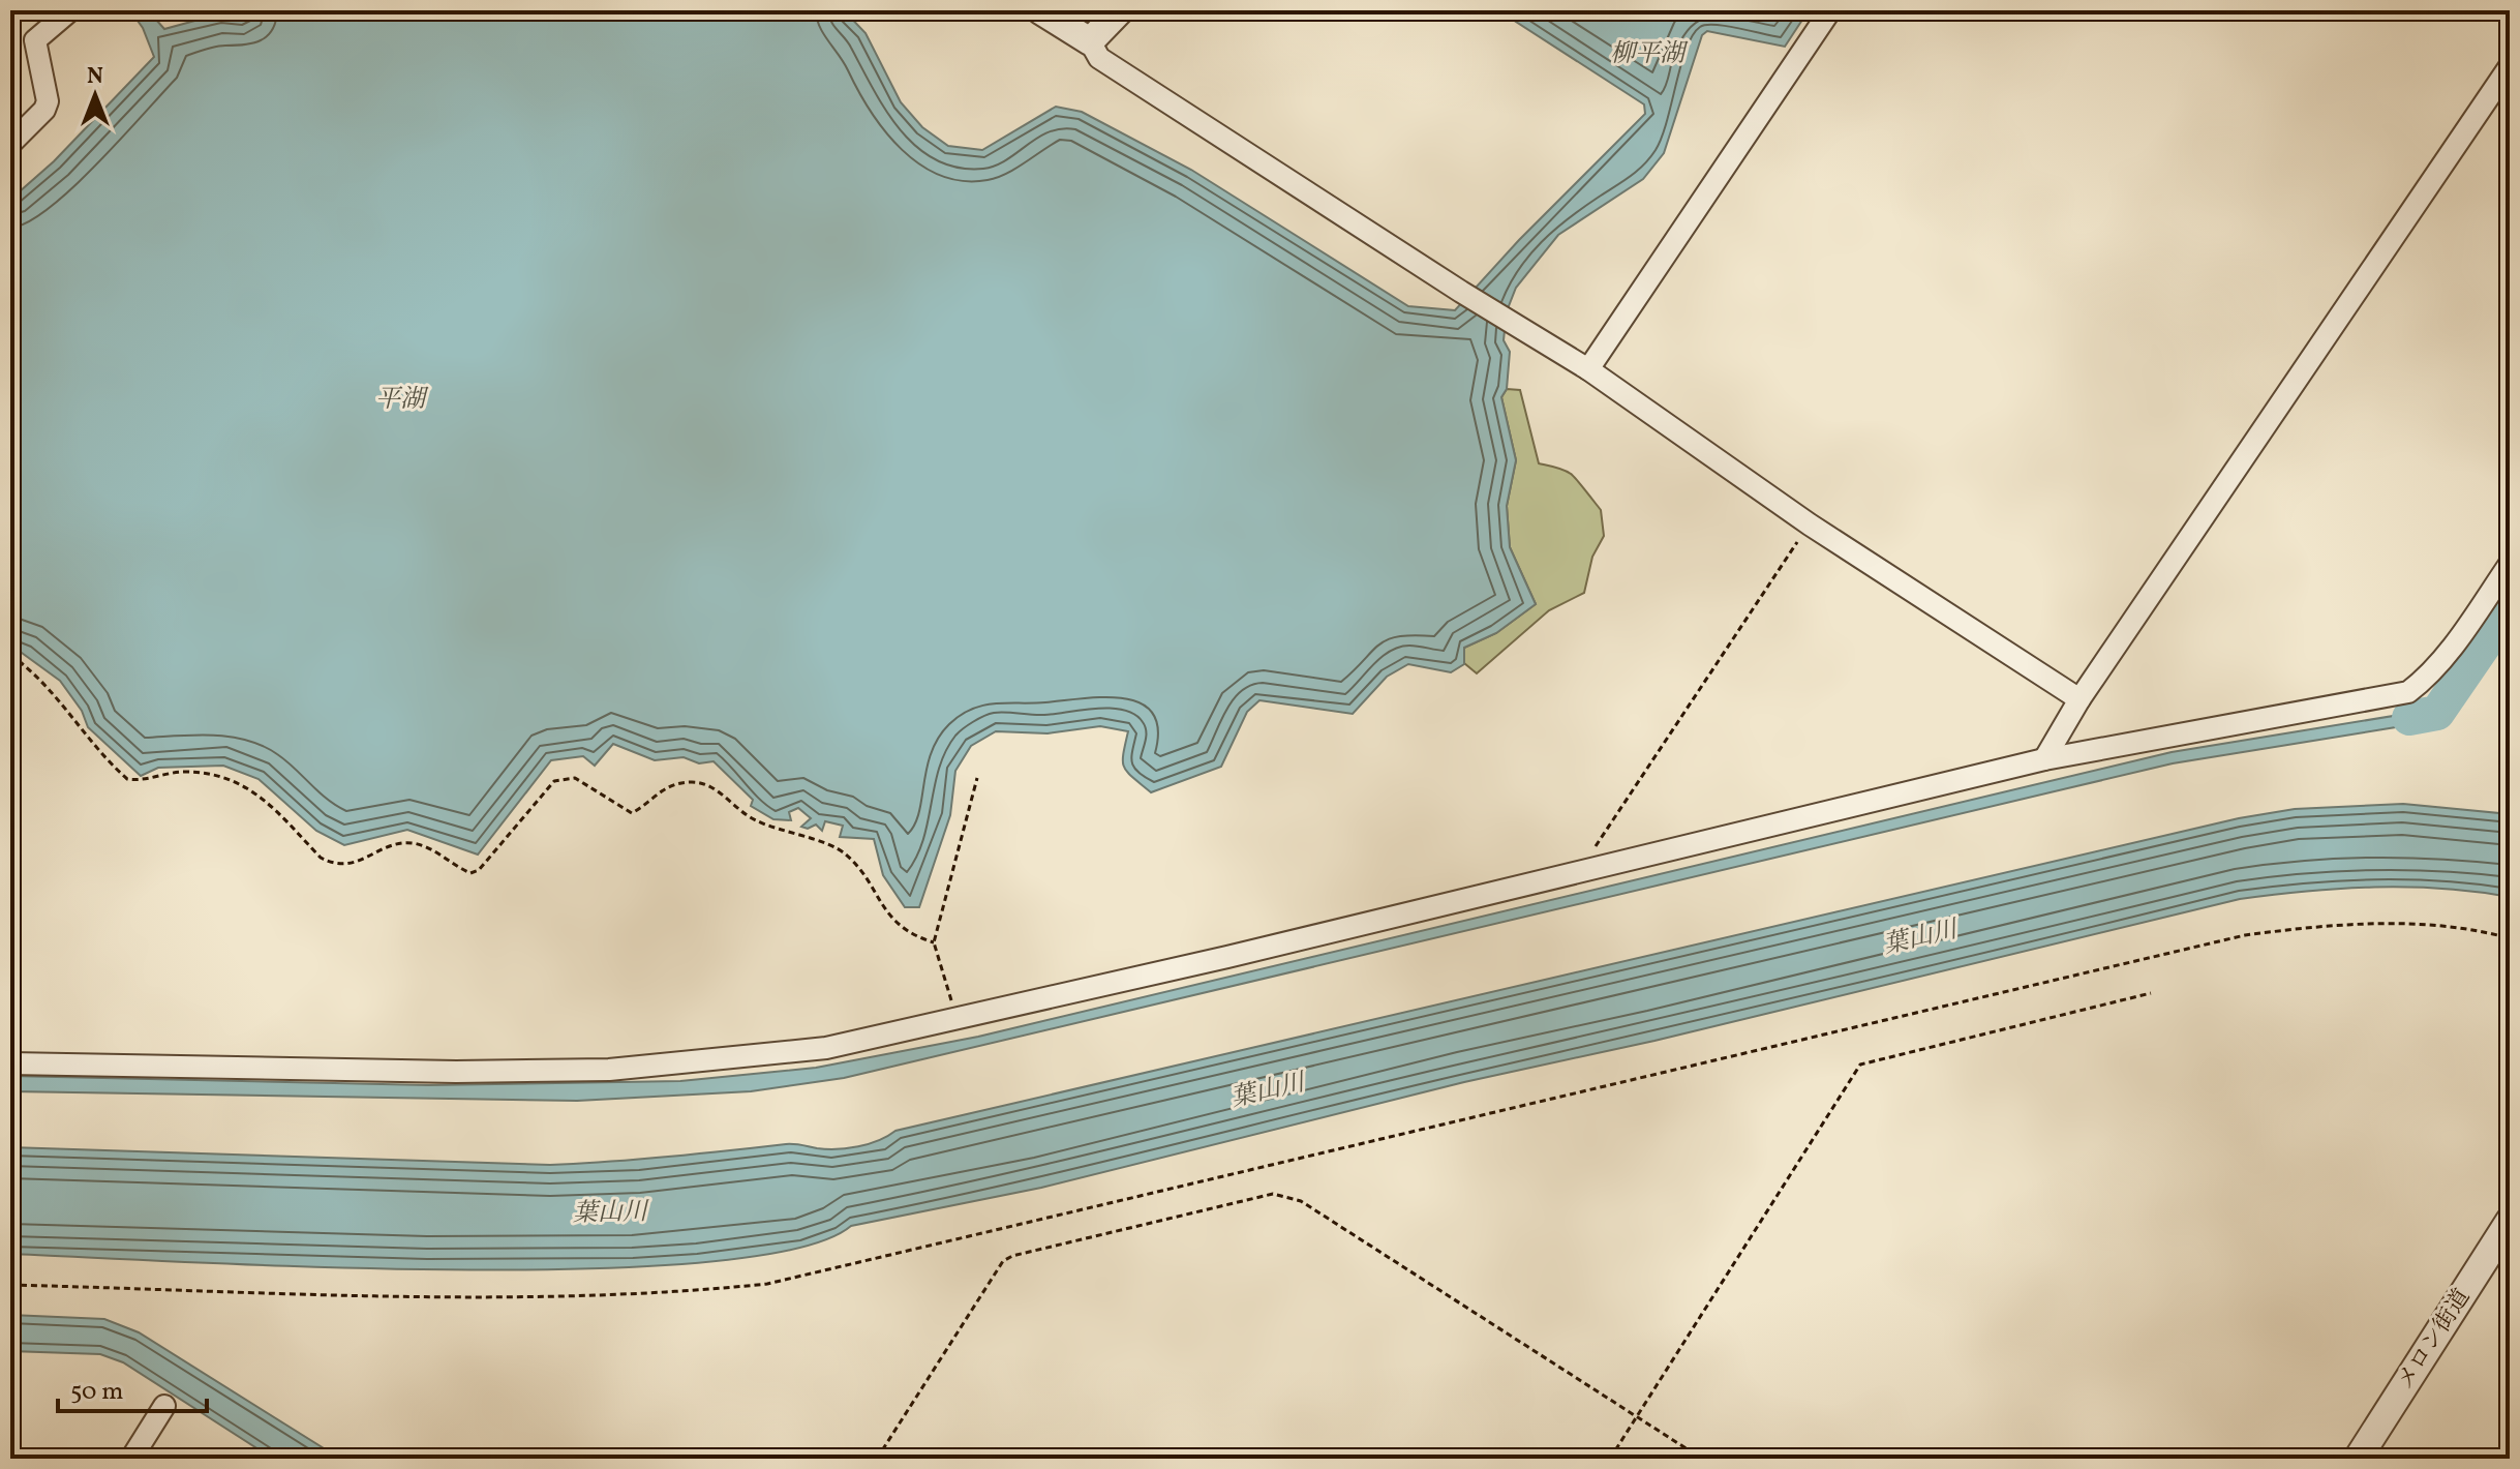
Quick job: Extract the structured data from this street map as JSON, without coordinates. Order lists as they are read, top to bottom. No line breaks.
{"streets":{"street":["メロン街道"]},"water":["柳平湖","平湖","葉山川"],"scale_bar":"50 m","north":"top"}
